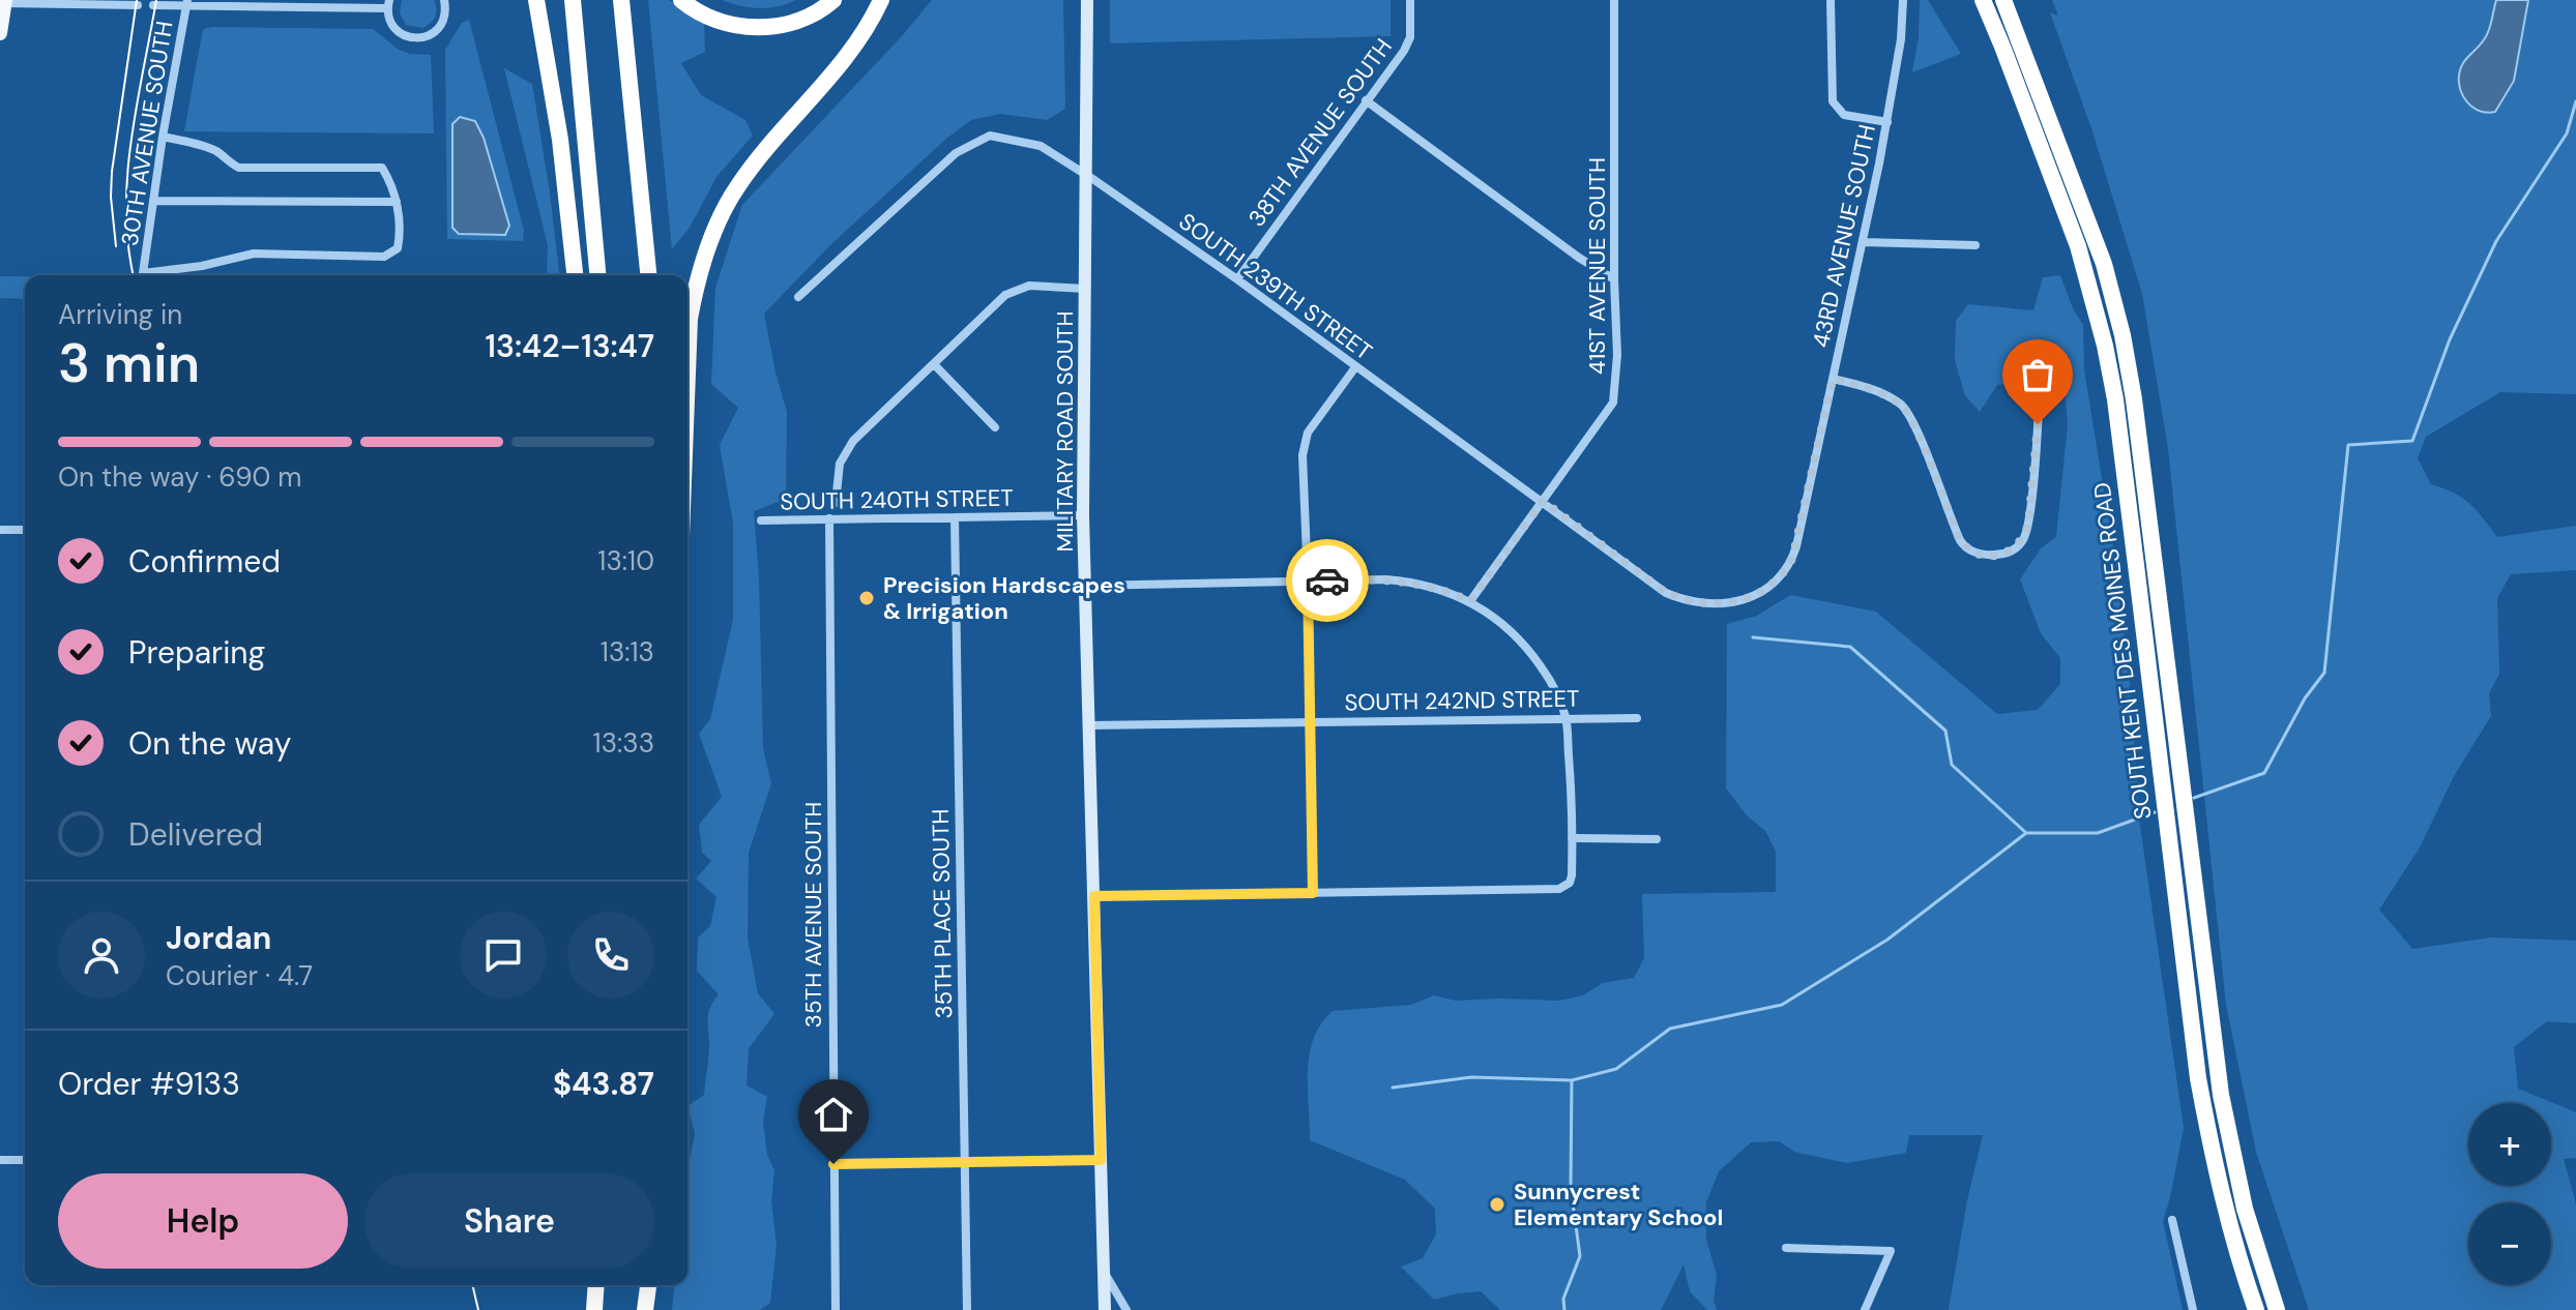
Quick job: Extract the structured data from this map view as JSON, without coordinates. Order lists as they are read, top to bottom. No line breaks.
{"streets":{"highway":["SOUTH KENT DES MOINES ROAD"],"main road":["MILITARY ROAD SOUTH"],"street":["38TH AVENUE SOUTH","30TH AVENUE SOUTH","43RD AVENUE SOUTH","41ST AVENUE SOUTH","SOUTH 239TH STREET","SOUTH 240TH STREET","SOUTH 242ND STREET","35TH PLACE SOUTH","35TH AVENUE SOUTH"]},"crossings":[["38TH AVENUE SOUTH","SOUTH 239TH STREET"],["43RD AVENUE SOUTH","SOUTH 239TH STREET"],["41ST AVENUE SOUTH","SOUTH 239TH STREET"],["SOUTH 239TH STREET","MILITARY ROAD SOUTH"],["MILITARY ROAD SOUTH","SOUTH 240TH STREET"],["MILITARY ROAD SOUTH","SOUTH 242ND STREET"],["SOUTH 240TH STREET","35TH PLACE SOUTH"],["SOUTH 240TH STREET","35TH AVENUE SOUTH"]],"places":["Precision Hardscapes & Irrigation","Sunnycrest Elementary School"],"page":{"heading":["3 min","Arriving in","13:42–13:47"],"panel":["Jordan","Courier · 4.7","Order #9133","$43.87"],"bar":"On the way · 690 m","list":[["Confirmed","13:10"],["Preparing","13:13"],["On the way","13:33"],"Delivered"],"map_buttons":["+","−"],"buttons":["Help","Share"]}}
